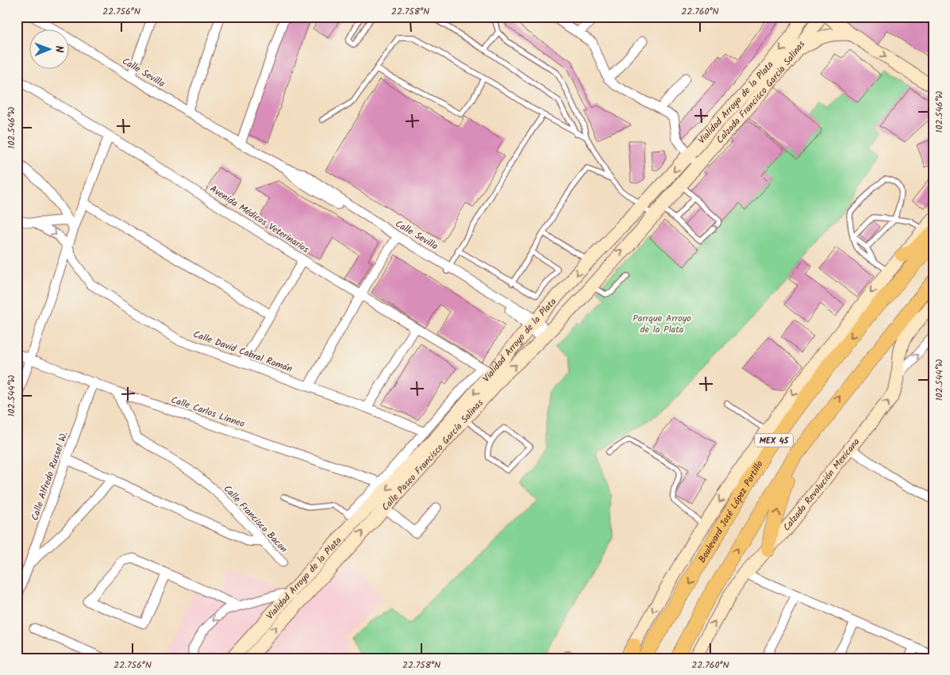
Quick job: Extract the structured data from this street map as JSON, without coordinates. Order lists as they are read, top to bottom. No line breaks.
{"streets":{"main road":["Calzada Francisco Garcia Salinas","Vialidad Arroyo de la Plata","MEX 45","Calle Paseo Francisco García Salinas","Calzada Revolución Mexicana","Boulevard José López Portillo"],"street":["Calle Sevilla","Avenida Médicos Veterinarios","Calle David Cabral Román","Calle Carlos Linneo","Calle Alfredo Russel W.","Calle Francisco Bacon"]},"crossings":[["Calle Sevilla","Vialidad Arroyo de la Plata"],["Vialidad Arroyo de la Plata","Avenida Médicos Veterinarios"],["Vialidad Arroyo de la Plata","Calle Paseo Francisco García Salinas"],["Calle Carlos Linneo","Calle Alfredo Russel W."],["Calle Carlos Linneo","Calle Francisco Bacon"]],"one_way":["Calle Paseo Francisco García Salinas"],"parks":["Parrque Arroyo de la Plata"],"north":"right","coordinates":["22.756°N","22.758°N","22.760°N","102.546°W","102.544°W"]}
